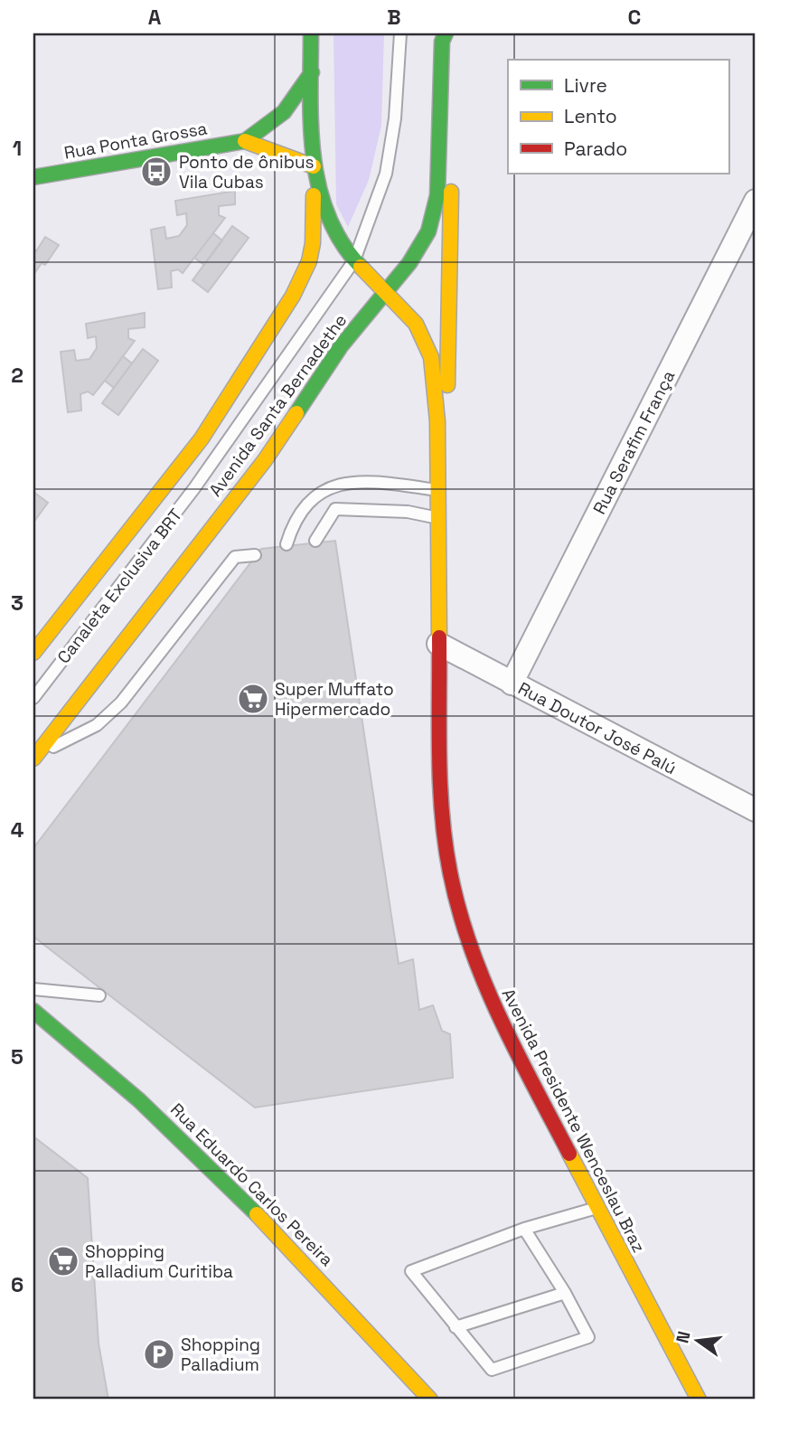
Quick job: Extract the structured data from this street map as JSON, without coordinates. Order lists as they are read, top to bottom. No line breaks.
{"streets":{"main road":["Rua Ponta Grossa","Avenida Santa Bernadethe","Avenida Presidente Wenceslau Braz","Rua Eduardo Carlos Pereira"],"street":["Rua Serafim França","Rua Doutor José Palú"],"lane":["Canaleta Exclusiva BRT"]},"crossings":[["Rua Ponta Grossa","Avenida Presidente Wenceslau Braz"],["Avenida Santa Bernadethe","Avenida Presidente Wenceslau Braz"],["Rua Serafim França","Rua Doutor José Palú"],["Canaleta Exclusiva BRT","Avenida Presidente Wenceslau Braz"],["Rua Doutor José Palú","Avenida Presidente Wenceslau Braz"]],"places":{"bus stop":["Ponto de ônibus Vila Cubas"],"supermarket":["Super Muffato Hipermercado","Shopping Palladium Curitiba"],"parking":["Shopping Palladium"]},"legend":["Livre","Lento","Parado"],"north":"left","grid":{"columns":["A","B","C"],"rows":["1","2","3","4","5","6"]}}
